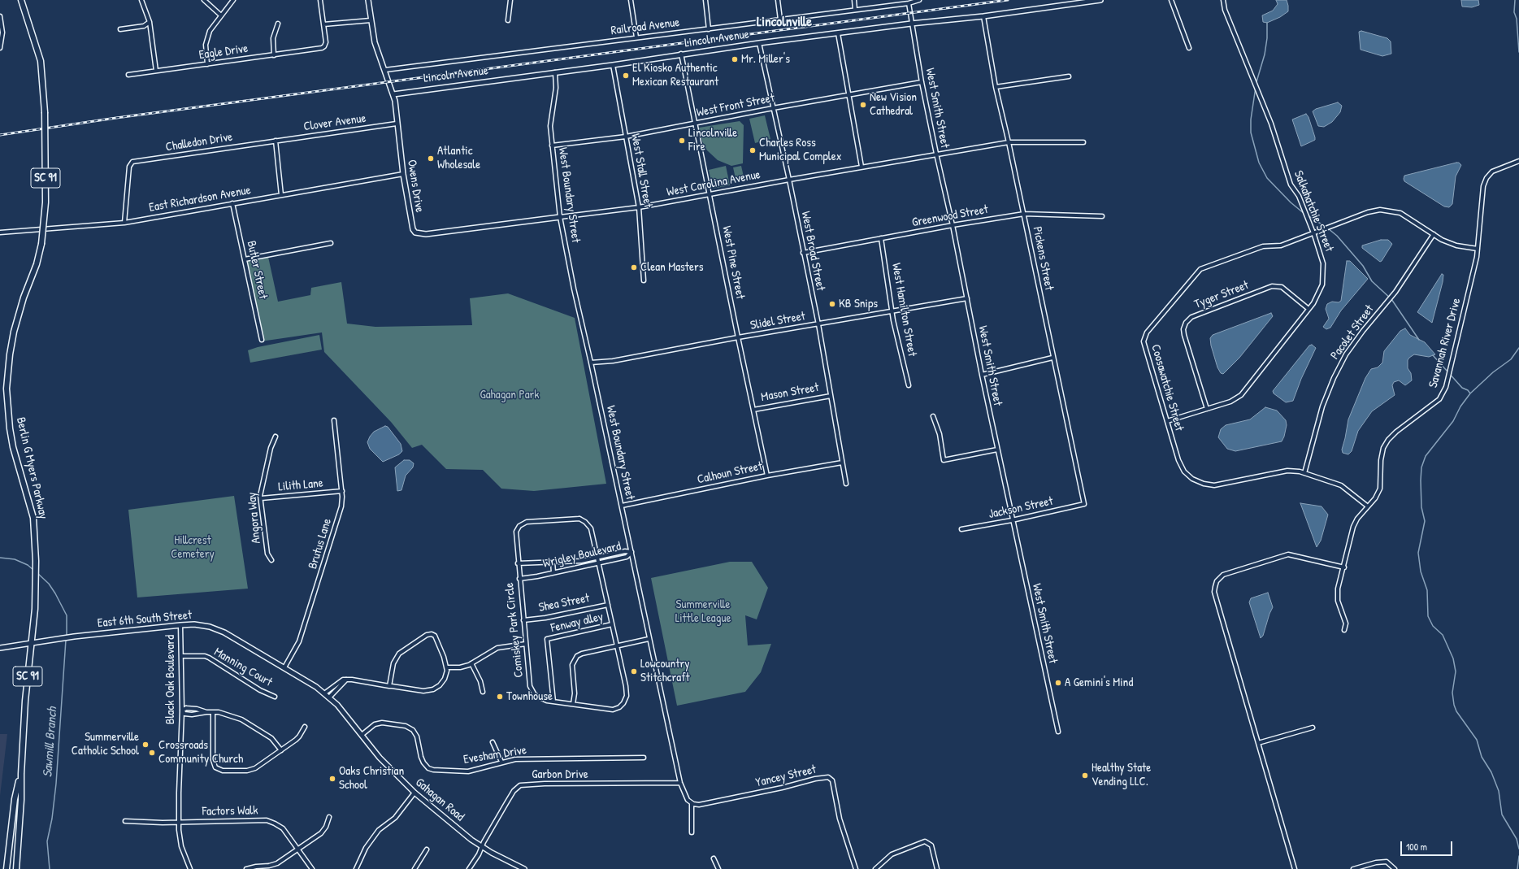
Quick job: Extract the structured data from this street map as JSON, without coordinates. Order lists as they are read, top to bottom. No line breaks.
{"streets":{"main road":["SC 91","Berlin G Myers Parkway"],"street":["Railroad Avenue","Lincoln Avenue","Eagle Drive","West Front Street","West Smith Street","Clover Avenue","Challedon Drive","West Stall Street","West Carolina Avenue","Owens Drive","West Boundary Street","East Richardson Avenue","Salkahatchie Street","Greenwood Street","West Broad Street","Pickens Street","West Pine Street","Butler Street","Tyger Street","West Hamilton Street","Slidel Street","Pacolet Street","Savannah River Drive","Coosawatchie Street","Mason Street","Calhoun Street","Lilith Lane","Jackson Street","Angora Way","Brutus Lane","Wrigley Boulevard","Shea Street","East 6th South Street","Fenway alley","Comiskey Park Circle","Manning Court","Black Oak Boulevard","Evesham Drive","Garbon Drive","Yancey Street","Gahagan Road","Factors Walk"]},"crossings":[["Railroad Avenue","West Smith Street"],["Railroad Avenue","Owens Drive"],["Lincoln Avenue","West Smith Street"],["Lincoln Avenue","West Stall Street"],["Lincoln Avenue","Owens Drive"],["Lincoln Avenue","West Boundary Street"],["Lincoln Avenue","West Broad Street"],["Lincoln Avenue","Pickens Street"],["Lincoln Avenue","West Pine Street"],["West Front Street","West Smith Street"],["West Front Street","West Stall Street"],["West Front Street","West Boundary Street"],["West Front Street","West Broad Street"],["West Front Street","West Pine Street"],["West Smith Street","West Carolina Avenue"],["West Smith Street","Greenwood Street"],["West Smith Street","Slidel Street"],["West Smith Street","Jackson Street"],["Clover Avenue","Challedon Drive"],["Clover Avenue","Owens Drive"],["Challedon Drive","East Richardson Avenue"],["West Stall Street","West Carolina Avenue"],["West Carolina Avenue","Owens Drive"],["West Carolina Avenue","West Boundary Street"],["West Carolina Avenue","West Broad Street"],["West Carolina Avenue","Pickens Street"],["West Carolina Avenue","West Pine Street"],["Owens Drive","West Boundary Street"],["Owens Drive","East Richardson Avenue"],["West Boundary Street","Slidel Street"],["West Boundary Street","Calhoun Street"],["West Boundary Street","Wrigley Boulevard"],["West Boundary Street","Garbon Drive"],["West Boundary Street","Yancey Street"],["East Richardson Avenue","Butler Street"],["Salkahatchie Street","Tyger Street"],["Salkahatchie Street","Coosawatchie Street"],["Greenwood Street","West Broad Street"],["Greenwood Street","Pickens Street"],["Greenwood Street","West Hamilton Street"],["West Broad Street","Slidel Street"],["West Broad Street","Mason Street"],["West Broad Street","Calhoun Street"],["Pickens Street","Jackson Street"],["West Pine Street","Slidel Street"],["West Pine Street","Mason Street"],["West Pine Street","Calhoun Street"],["West Hamilton Street","Slidel Street"],["Pacolet Street","Coosawatchie Street"],["Savannah River Drive","Coosawatchie Street"],["Berlin G Myers Parkway","East 6th South Street"],["Lilith Lane","Angora Way"],["Lilith Lane","Brutus Lane"],["Brutus Lane","East 6th South Street"],["Brutus Lane","Gahagan Road"],["Wrigley Boulevard","Comiskey Park Circle"],["Shea Street","Comiskey Park Circle"],["East 6th South Street","Black Oak Boulevard"],["East 6th South Street","Gahagan Road"],["Fenway alley","Comiskey Park Circle"],["Manning Court","Black Oak Boulevard"],["Black Oak Boulevard","Factors Walk"],["Evesham Drive","Gahagan Road"],["Garbon Drive","Gahagan Road"]],"districts":["Lincolnville"],"water":["Sawmill Branch"],"parks":["Gahagan Park","Hillcrest Cemetery","Summerville Little League"],"places":["Mr. Miller's","El Kiosko Authentic Mexican Restaurant","New Vision Cathedral","Lincolnville Fire","Charles Ross Municipal Complex","Atlantic Wholesale","Clean Masters","KB Snips","Lowcountry Stitchcraft","A Gemini's Mind","Townhouse","Summerville Catholic School","Crossroads Community Church","Healthy State Vending LLC.","Oaks Christian School"],"scale_bar":"100 m"}
